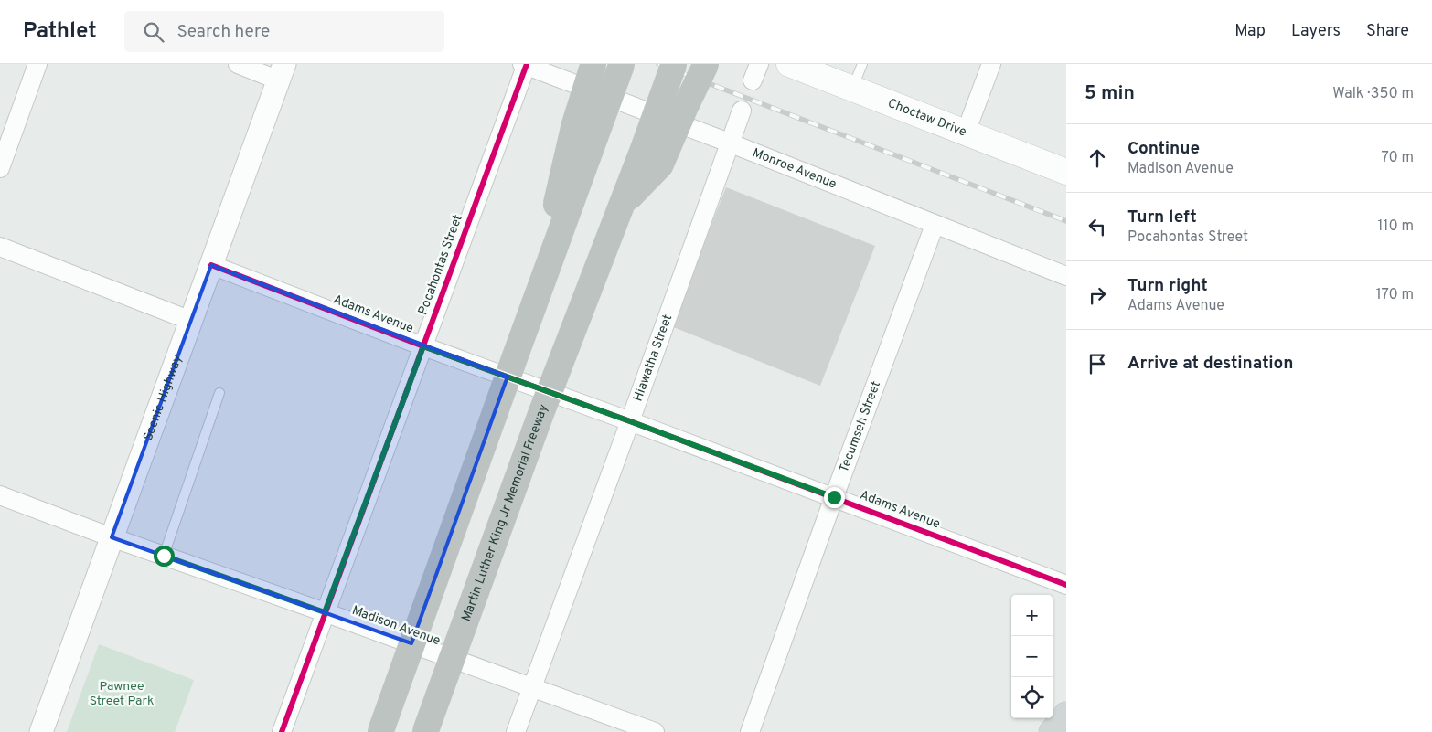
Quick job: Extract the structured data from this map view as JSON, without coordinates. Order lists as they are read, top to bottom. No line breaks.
{"streets":{"highway":["Martin Luther King Jr Memorial Freeway"],"main road":["Choctaw Drive"],"street":["Monroe Avenue","Pocahontas Street","Adams Avenue","Hiawatha Street","Scenic Highway","Tecumseh Street","Madison Avenue"]},"crossings":[["Monroe Avenue","Pocahontas Street"],["Monroe Avenue","Hiawatha Street"],["Monroe Avenue","Tecumseh Street"],["Pocahontas Street","Adams Avenue"],["Pocahontas Street","Madison Avenue"],["Adams Avenue","Hiawatha Street"],["Adams Avenue","Scenic Highway"],["Adams Avenue","Tecumseh Street"],["Hiawatha Street","Madison Avenue"],["Scenic Highway","Madison Avenue"]],"parks":["Pawnee Street Park"],"page":{"header":"Pathlet","search":"Search here","nav":["Map","Layers","Share"],"heading":["5 min","Walk · 350 m"],"list":[["Continue","Madison Avenue","70 m"],["Turn left","Pocahontas Street","110 m"],["Turn right","Adams Avenue","170 m"],"Arrive at destination"],"map_buttons":["+","−"]}}
